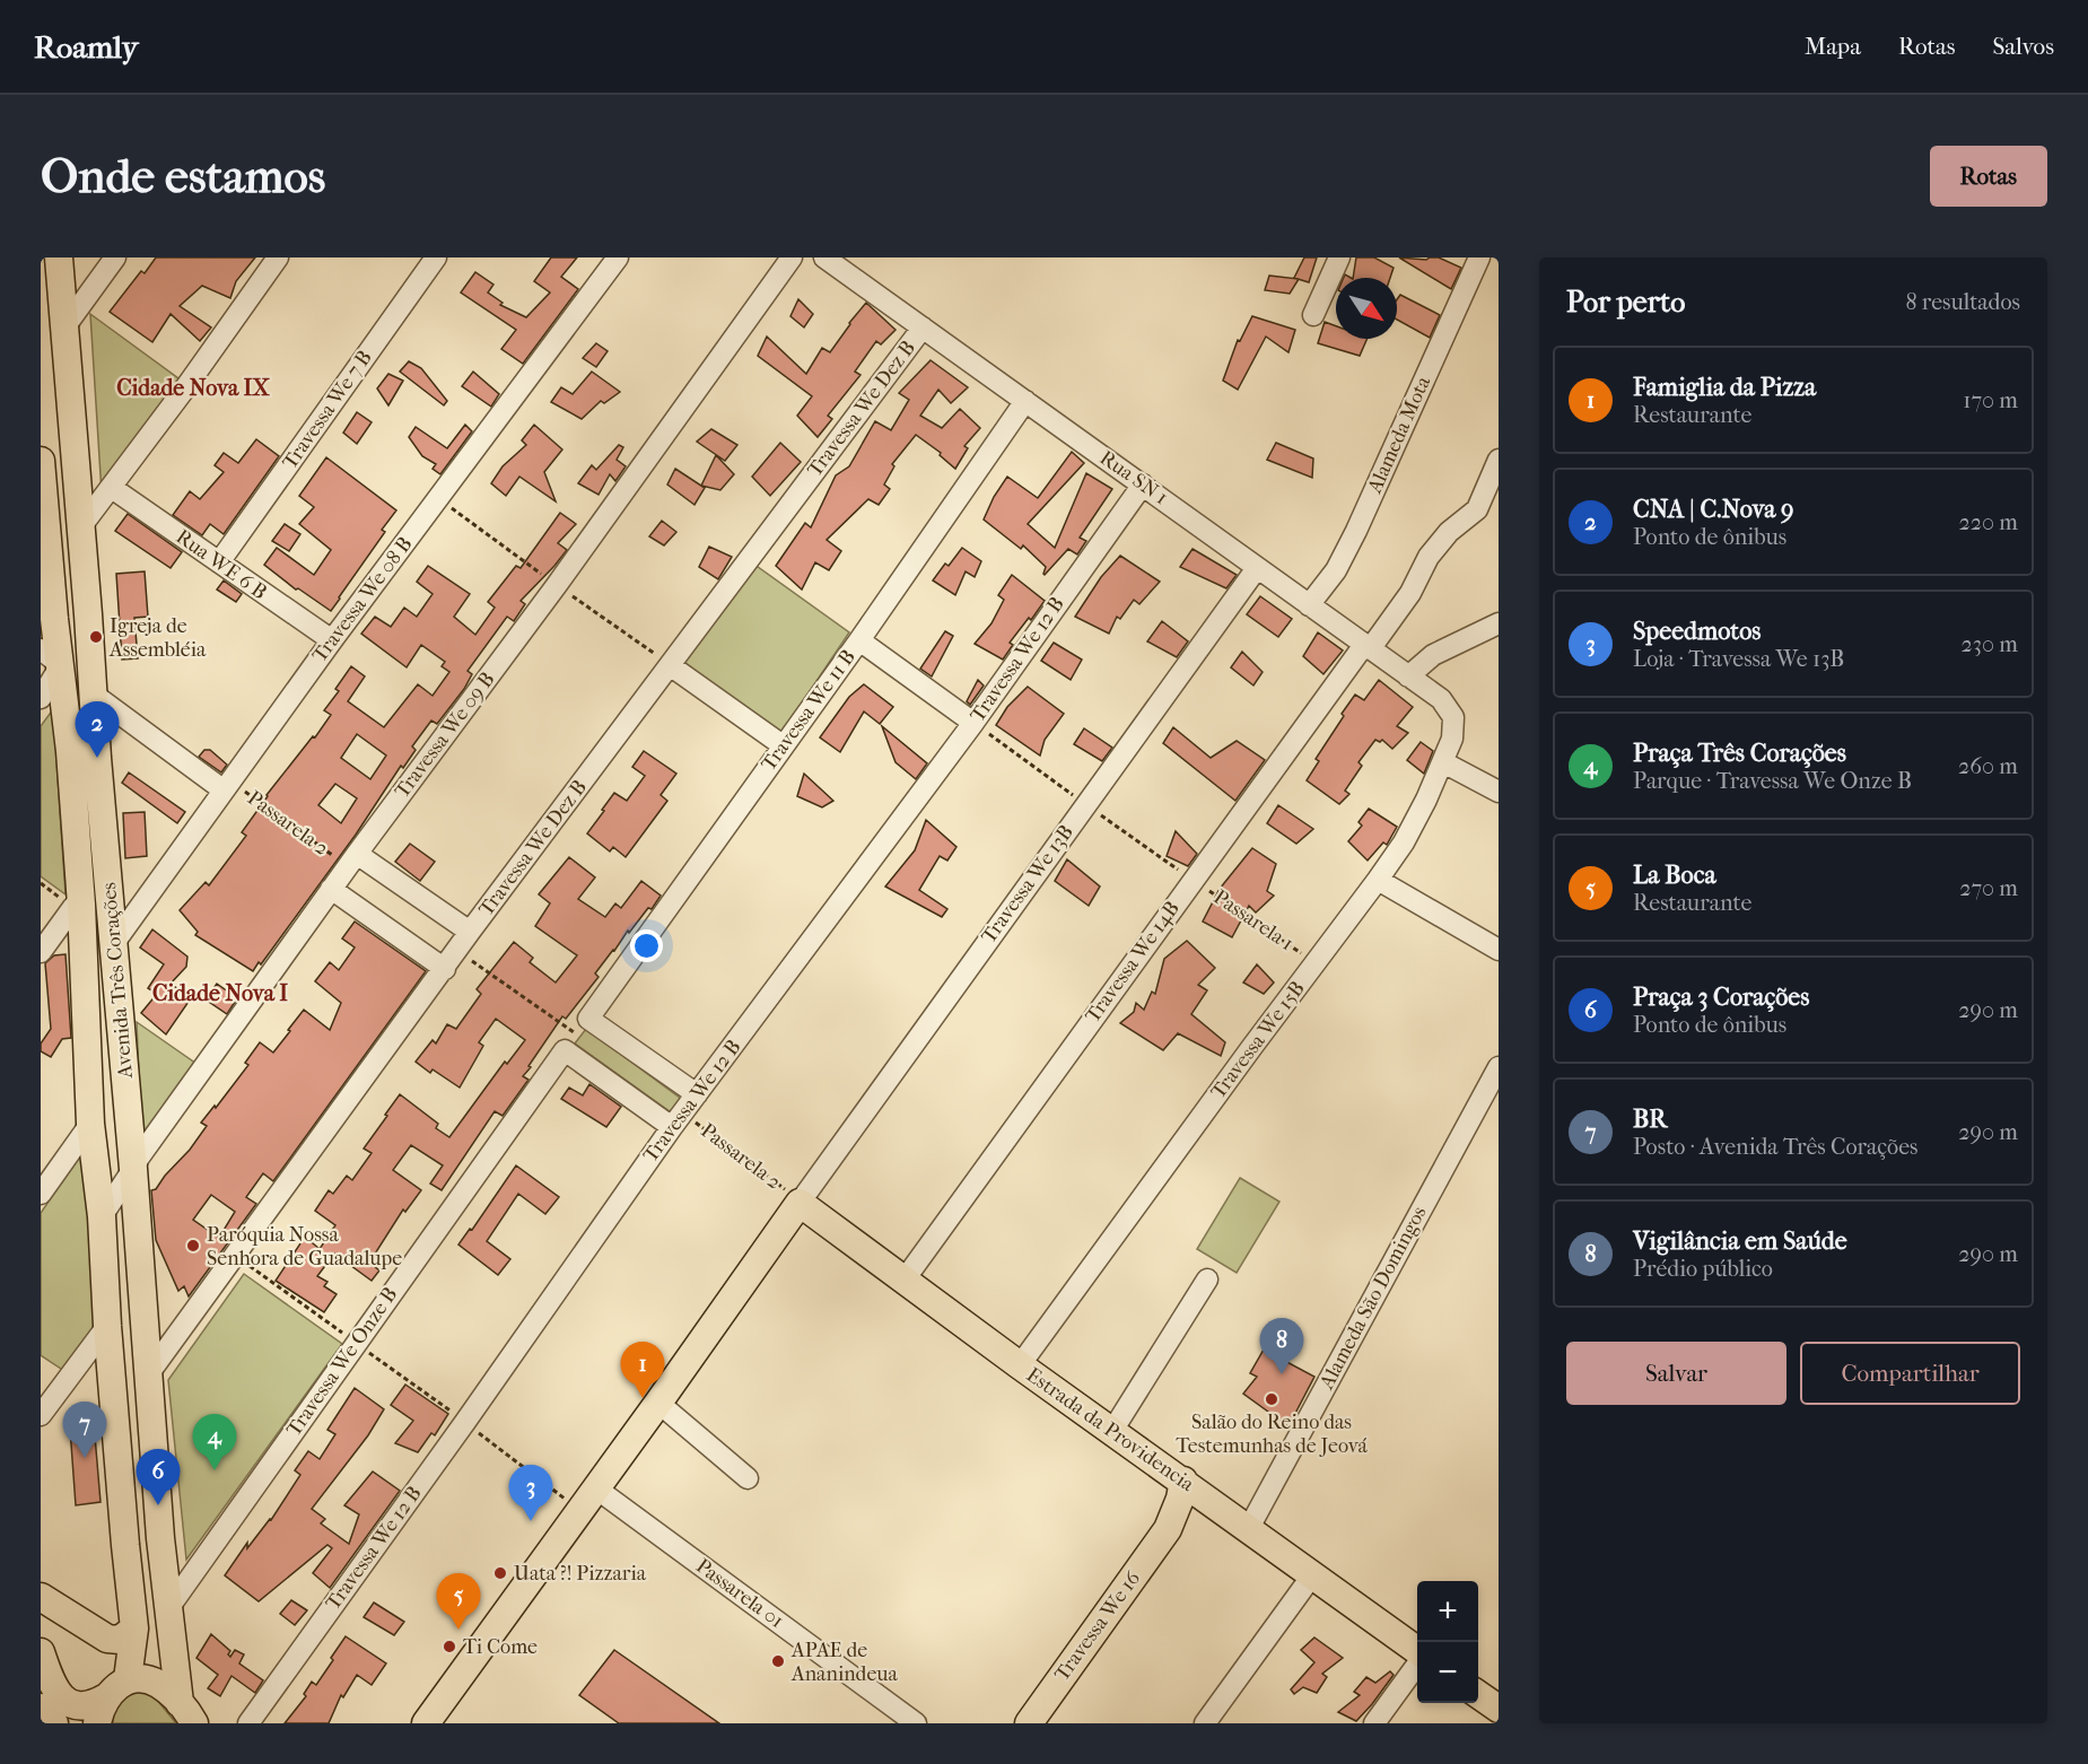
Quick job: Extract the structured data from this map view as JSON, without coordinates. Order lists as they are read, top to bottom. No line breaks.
{"streets":{"main road":["Travessa We 13B","Avenida Três Corações","Estrada da Providencia","Travessa We 16"],"street":["Travessa We Dez B","Travessa We 7 B","Alameda Mota","Rua SN 1","Rua WE 6 B","Travessa We 08 B","Travessa We 12 B","Travessa We 11 B","Travessa We 09 B","Passarela 2","Travessa We 14B","Travessa We 15B","Alameda São Domingos","Travessa We Onze B","Passarela 01"],"path":["Passarela 1"]},"crossings":[["Travessa We Dez B","Rua SN 1"],["Travessa We Dez B","Passarela 2"],["Travessa We Dez B","Avenida Três Corações"],["Travessa We 7 B","Rua WE 6 B"],["Alameda Mota","Rua SN 1"],["Rua SN 1","Travessa We 12 B"],["Rua SN 1","Travessa We 11 B"],["Rua SN 1","Travessa We 13B"],["Rua SN 1","Travessa We 14B"],["Rua SN 1","Travessa We 15B"],["Rua WE 6 B","Travessa We 08 B"],["Travessa We 08 B","Passarela 2"],["Travessa We 08 B","Avenida Três Corações"],["Travessa We 12 B","Passarela 2"],["Travessa We 11 B","Passarela 2"],["Travessa We 11 B","Travessa We Onze B"],["Travessa We 09 B","Passarela 2"],["Travessa We 09 B","Avenida Três Corações"],["Passarela 2","Travessa We 13B"],["Passarela 2","Travessa We Onze B"],["Passarela 2","Estrada da Providencia"],["Travessa We 13B","Estrada da Providencia"],["Travessa We 13B","Passarela 01"],["Passarela 1","Travessa We 14B"],["Passarela 1","Travessa We 15B"],["Travessa We 14B","Estrada da Providencia"],["Avenida Três Corações","Travessa We Onze B"],["Travessa We 15B","Estrada da Providencia"],["Alameda São Domingos","Estrada da Providencia"]],"districts":["Cidade Nova IX","Cidade Nova I"],"places":["Igreja de Assembléia","Paróquia Nossa Senhora de Guadalupe","Salão do Reino das Testemunhas de Jeová","Uata ?! Pizzaria","Ti Come","APAE de Ananindeua"],"north":"bottom right","page":{"header":"Roamly","nav":["Mapa","Rotas","Salvos"],"buttons":["Rotas",["Salvar","Compartilhar"]],"title":"Onde estamos","heading":["Por perto","8 resultados"],"list":[{"mark":"1","name":"Famiglia da Pizza","note":"Restaurante","value":"170 m"},{"mark":"2","name":"CNA | C.Nova 9","note":"Ponto de ônibus","value":"220 m"},{"mark":"3","name":"Speedmotos","note":"Loja · Travessa We 13B","value":"230 m"},{"mark":"4","name":"Praça Três Corações","note":"Parque · Travessa We Onze B","value":"260 m"},{"mark":"5","name":"La Boca","note":"Restaurante","value":"270 m"},{"mark":"6","name":"Praça 3 Corações","note":"Ponto de ônibus","value":"290 m"},{"mark":"7","name":"BR","note":"Posto · Avenida Três Corações","value":"290 m"},{"mark":"8","name":"Vigilância em Saúde","note":"Prédio público","value":"290 m"}],"pins":["2","8","1","7","4","6","3","5"],"map_buttons":["+","−"]}}
